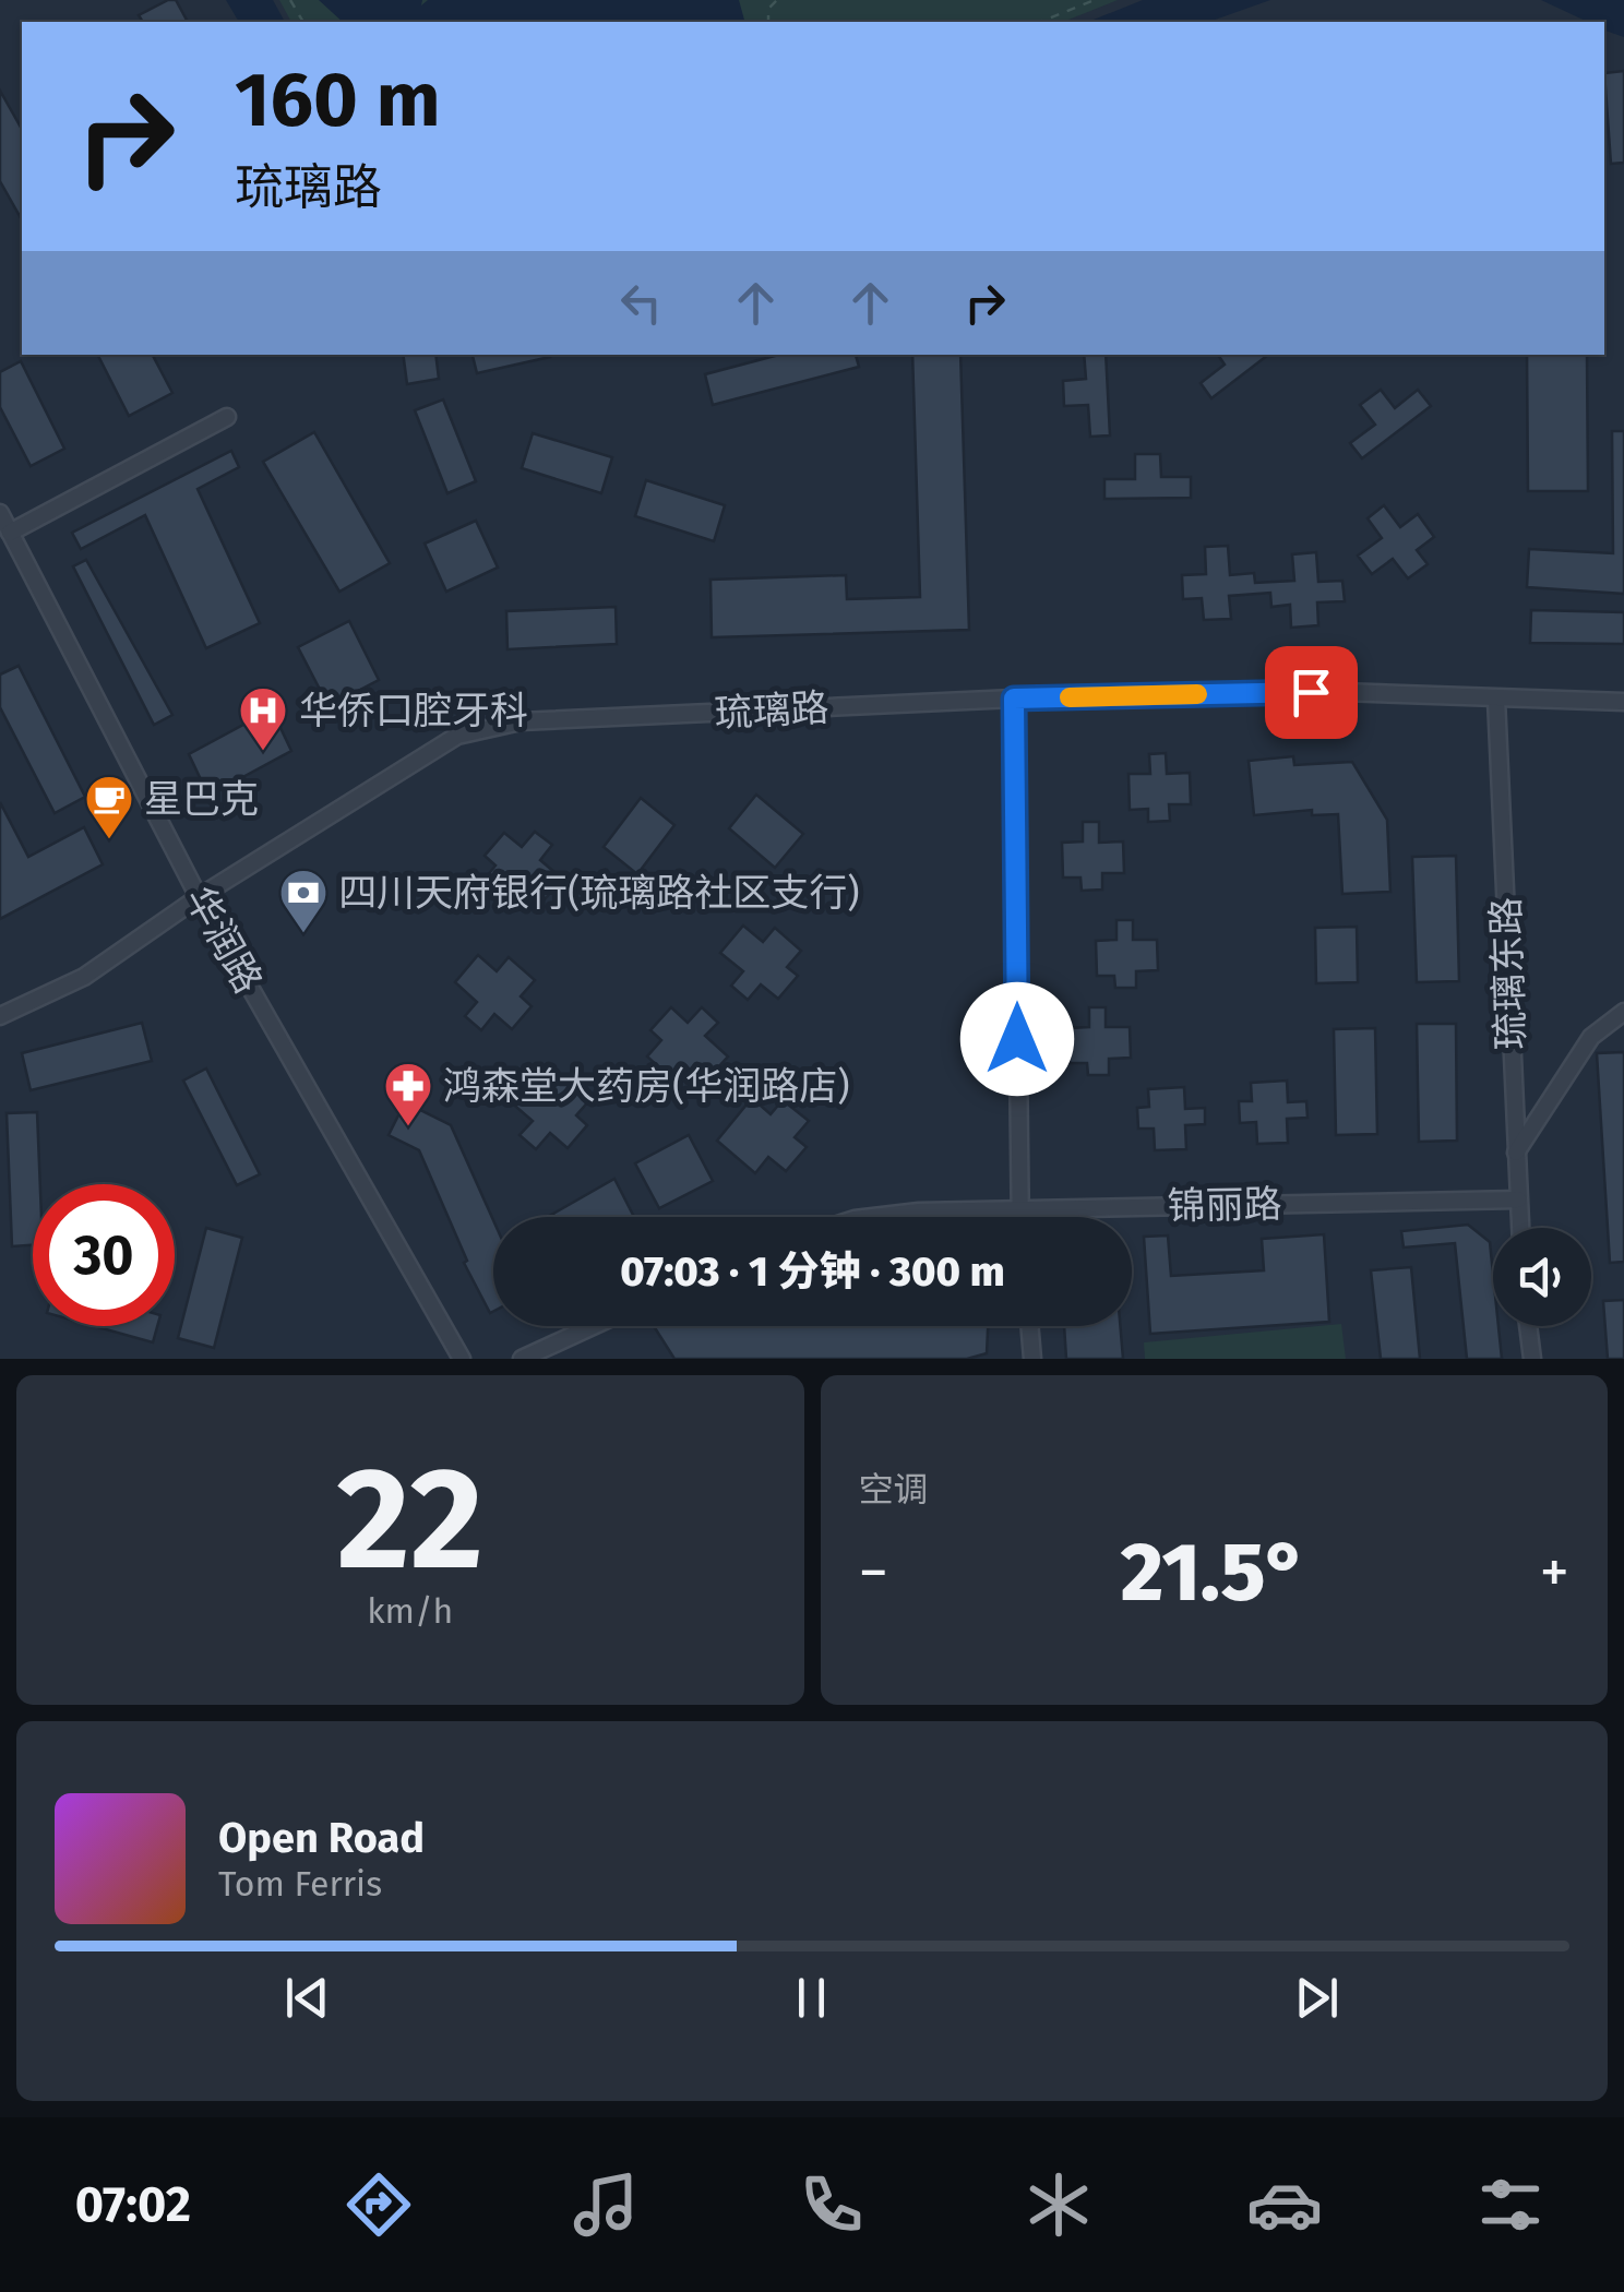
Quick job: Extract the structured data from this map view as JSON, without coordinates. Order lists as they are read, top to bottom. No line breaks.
{"streets":{"street":["琉璃路","华润路","琉璃东路","锦丽路"]},"crossings":[["琉璃路","华润路"],["琉璃路","琉璃东路"],["琉璃东路","锦丽路"]],"places":{"hospital":["华侨口腔牙科"],"cafe":["星巴克"],"bank":["四川天府银行(琉璃路社区支行)"],"pharmacy":["鸿森堂大药房(华润路店)"]},"page":{"turn":["160 m","琉璃路"],"limit":"30","trip":"07:03 · 1 分钟 · 300 m","tile":[["22","km/h"],"空调"],"heat":["−","21.5°","+"],"song":["Open Road","Tom Ferris"],"tabs":"07:02"}}
